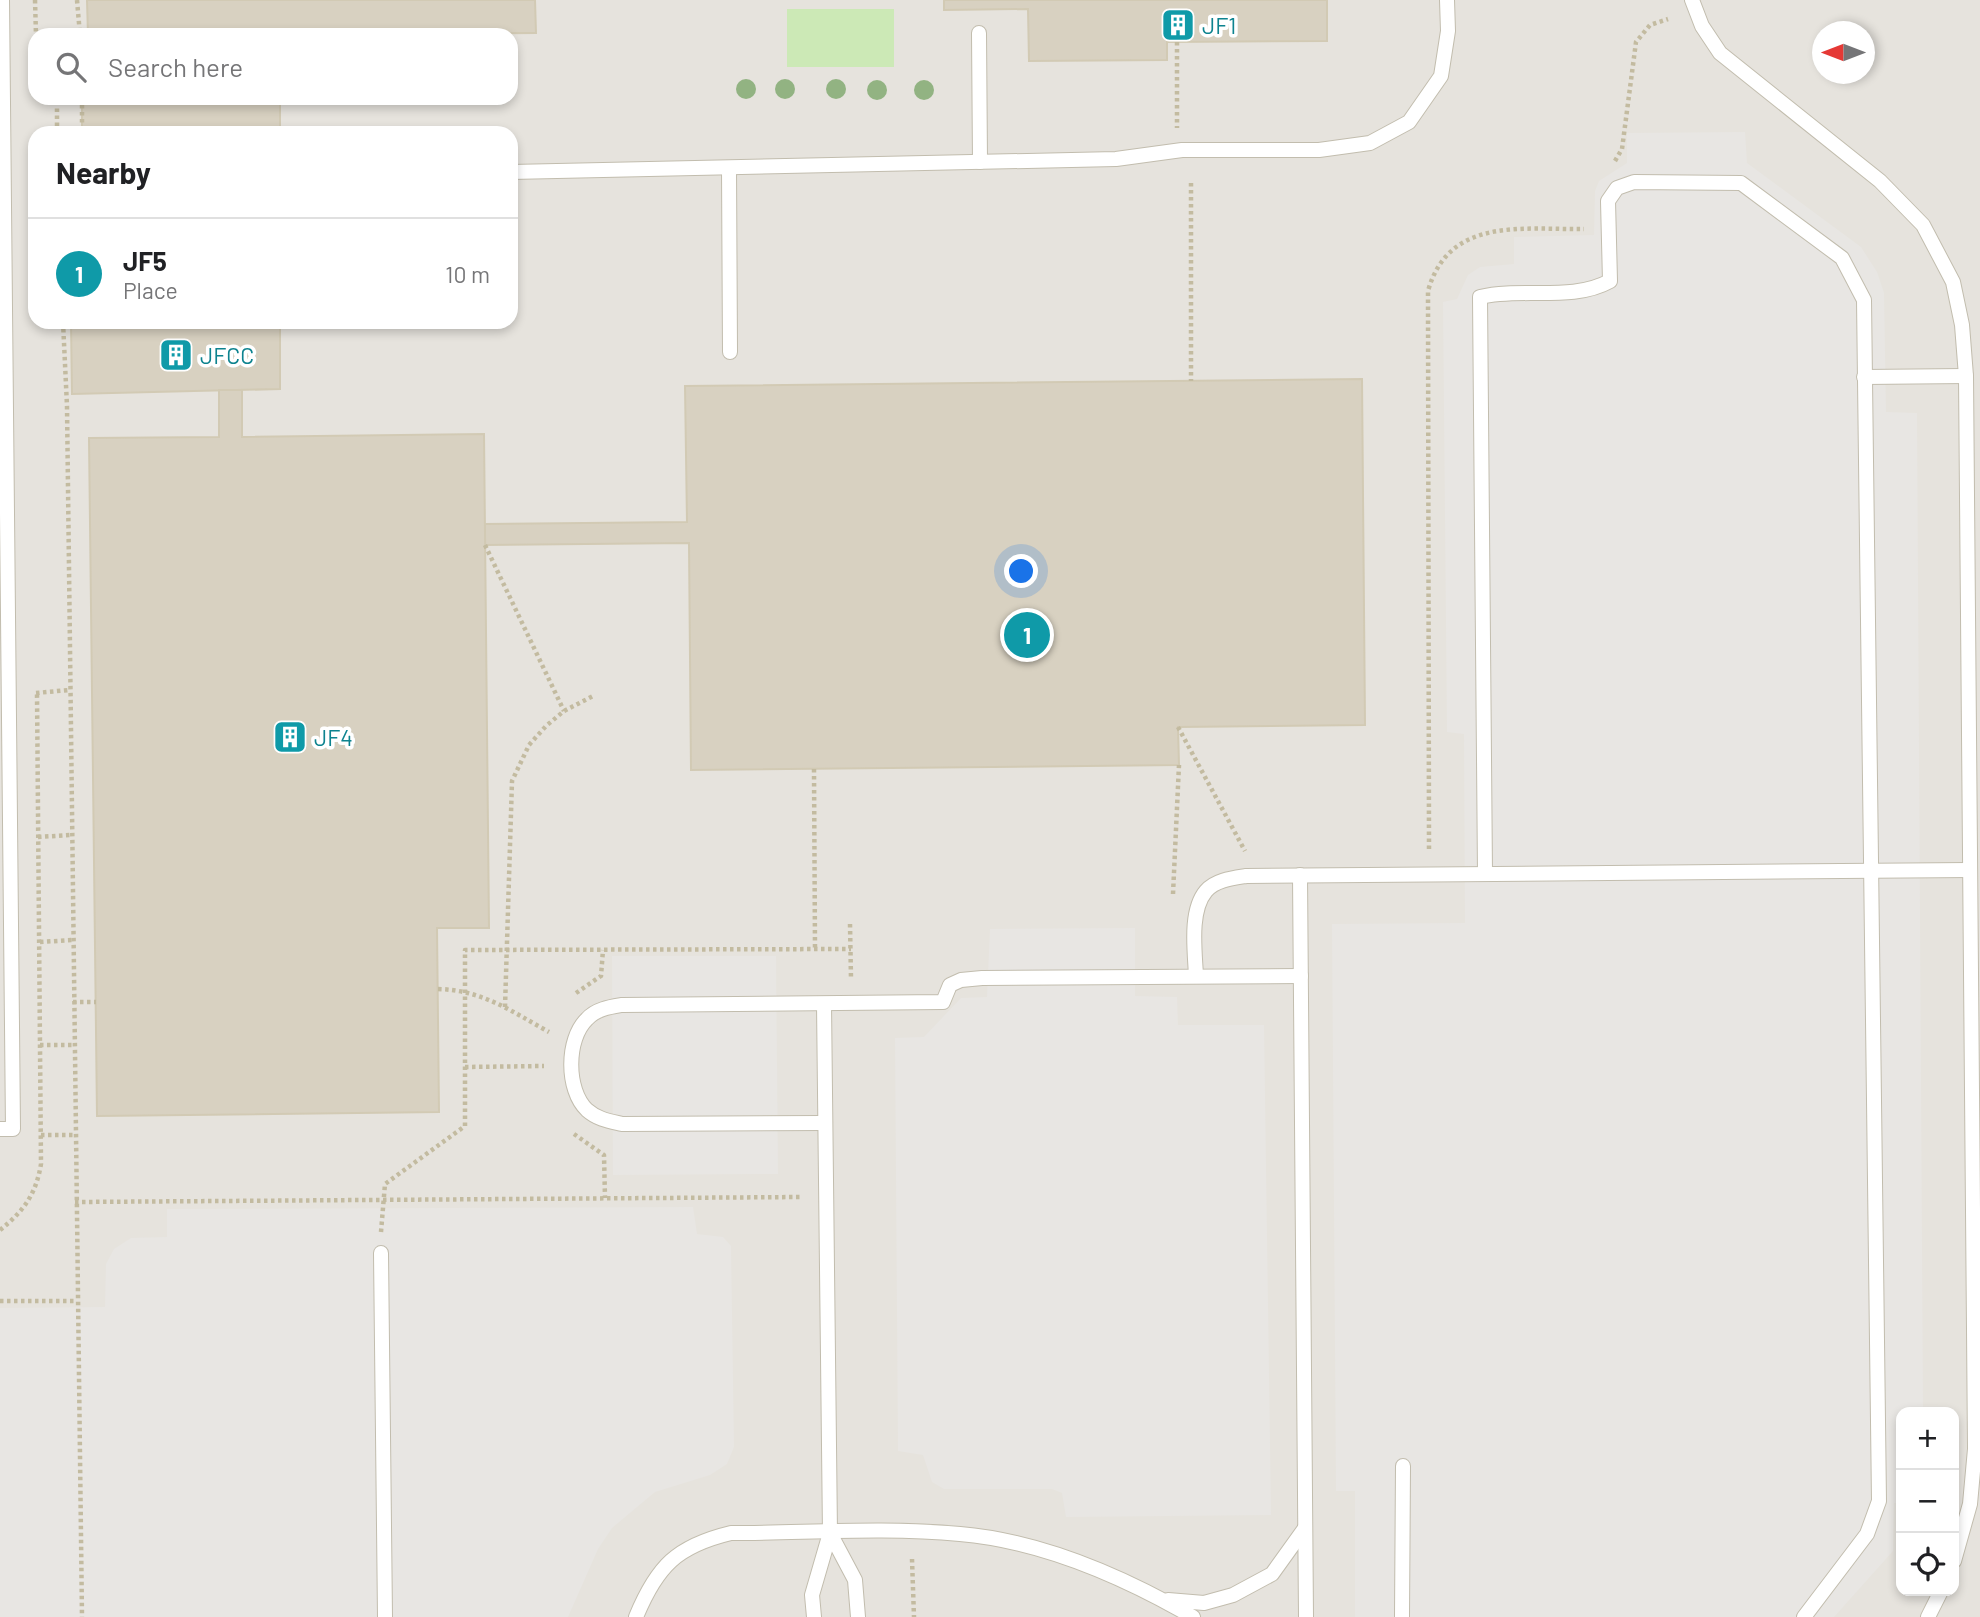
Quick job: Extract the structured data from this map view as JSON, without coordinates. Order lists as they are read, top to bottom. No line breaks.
{"places":{"building":["JF1","JFCC","JF4"]},"north":"left","page":{"search":"Search here","heading":"Nearby","list":[{"mark":"1","name":"JF5","note":"Place","value":"10 m"}],"pins":"1","map_buttons":["+","−"]}}
